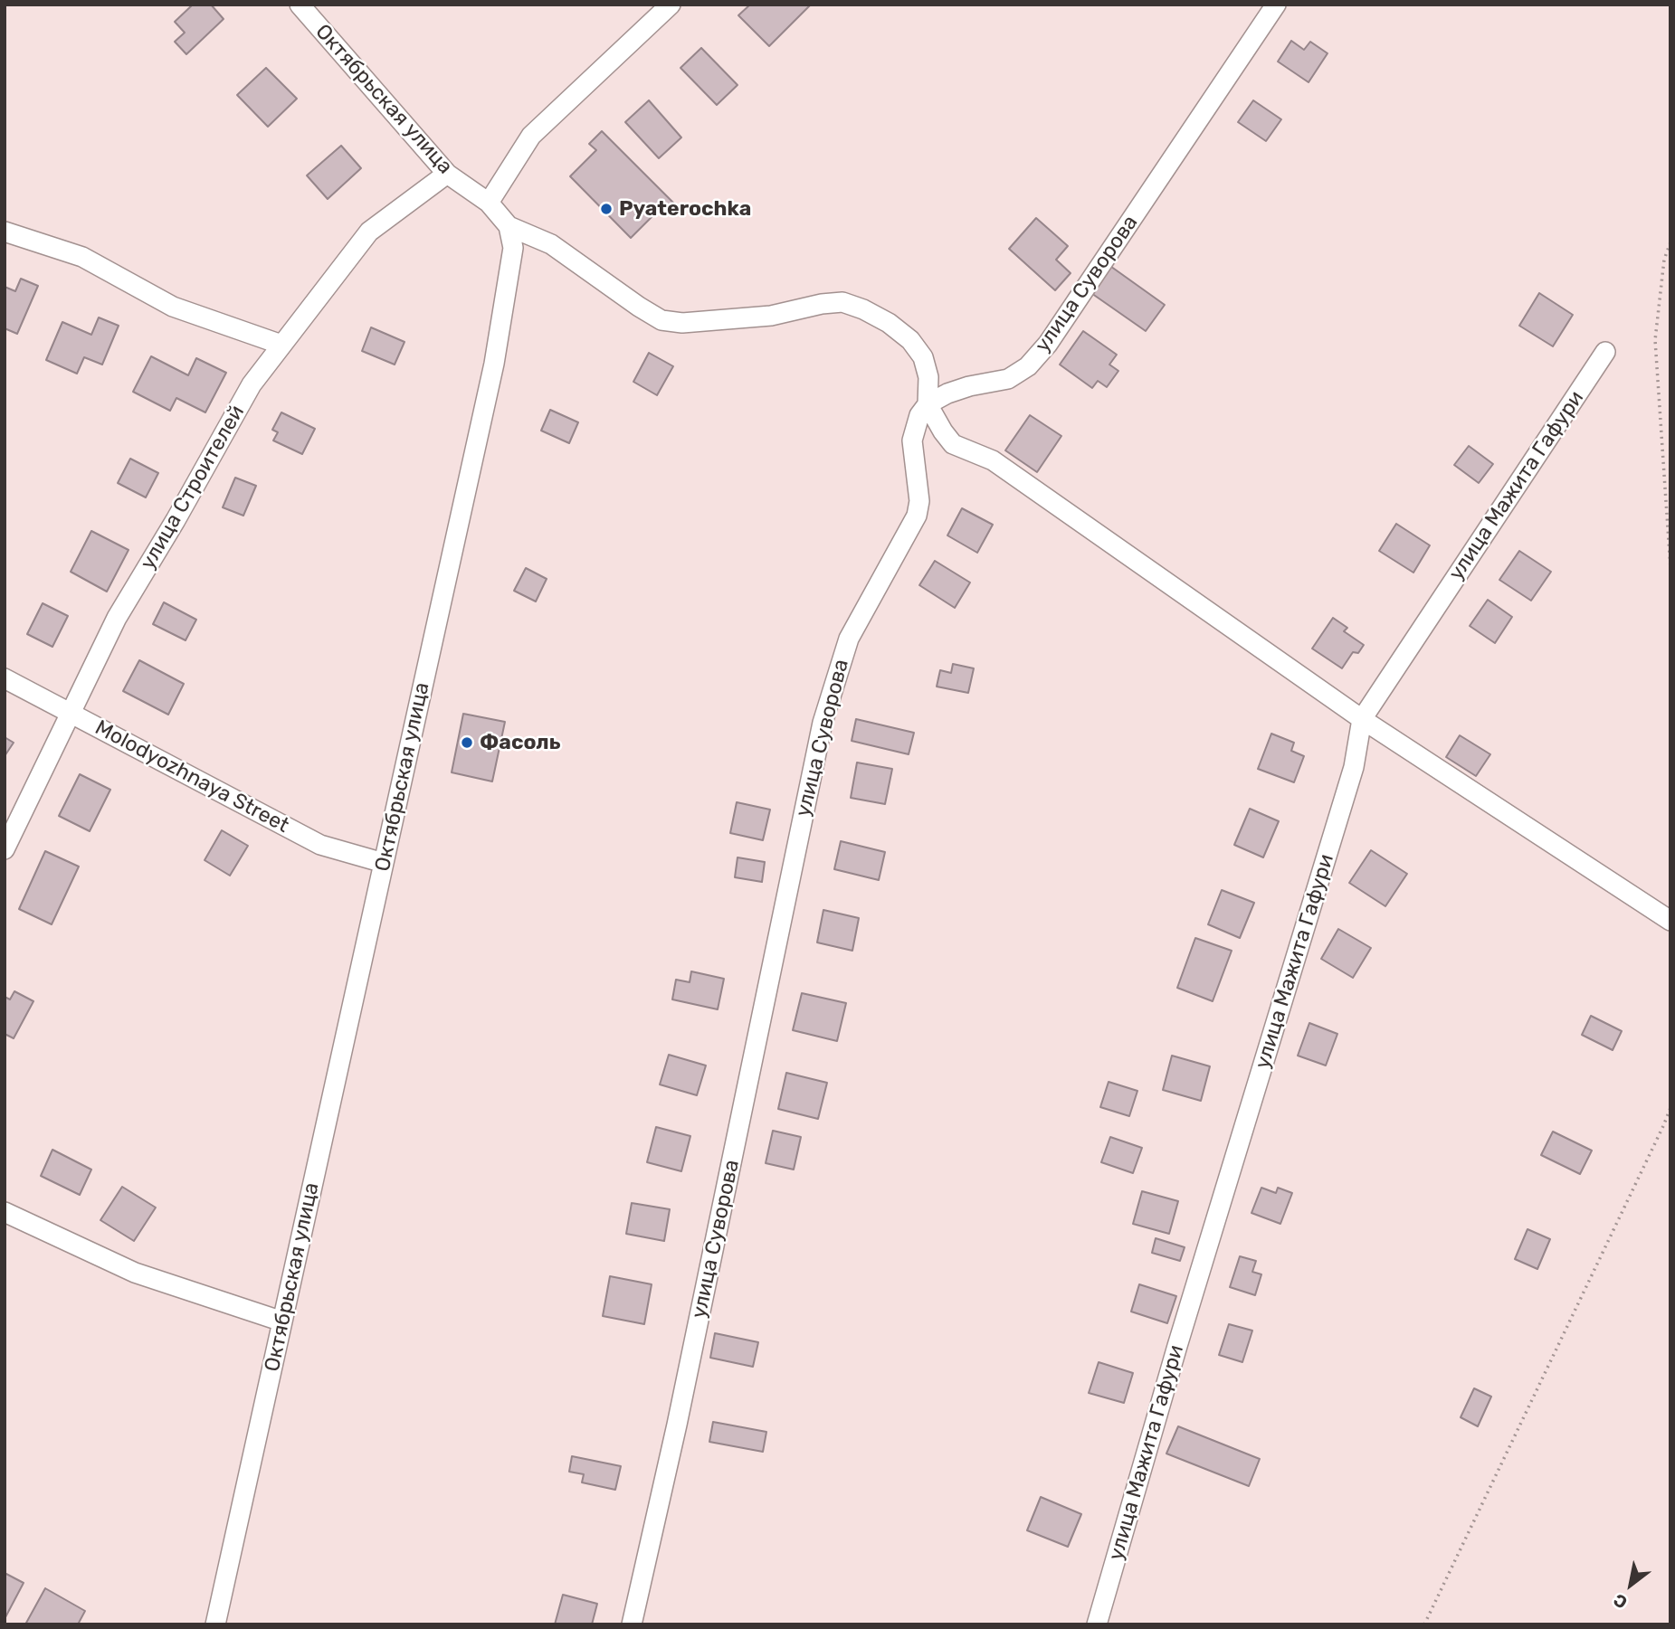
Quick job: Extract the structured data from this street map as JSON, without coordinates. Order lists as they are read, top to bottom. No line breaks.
{"streets":{"street":["Октябрьская улица","улица Суворова","улица Мажита Гафури","улица Строителей","Molodyozhnaya Street"]},"crossings":[["Октябрьская улица","улица Строителей"],["Октябрьская улица","Molodyozhnaya Street"],["улица Строителей","Molodyozhnaya Street"]],"places":["Pyaterochka","Фасоль"],"north":"bottom left"}
